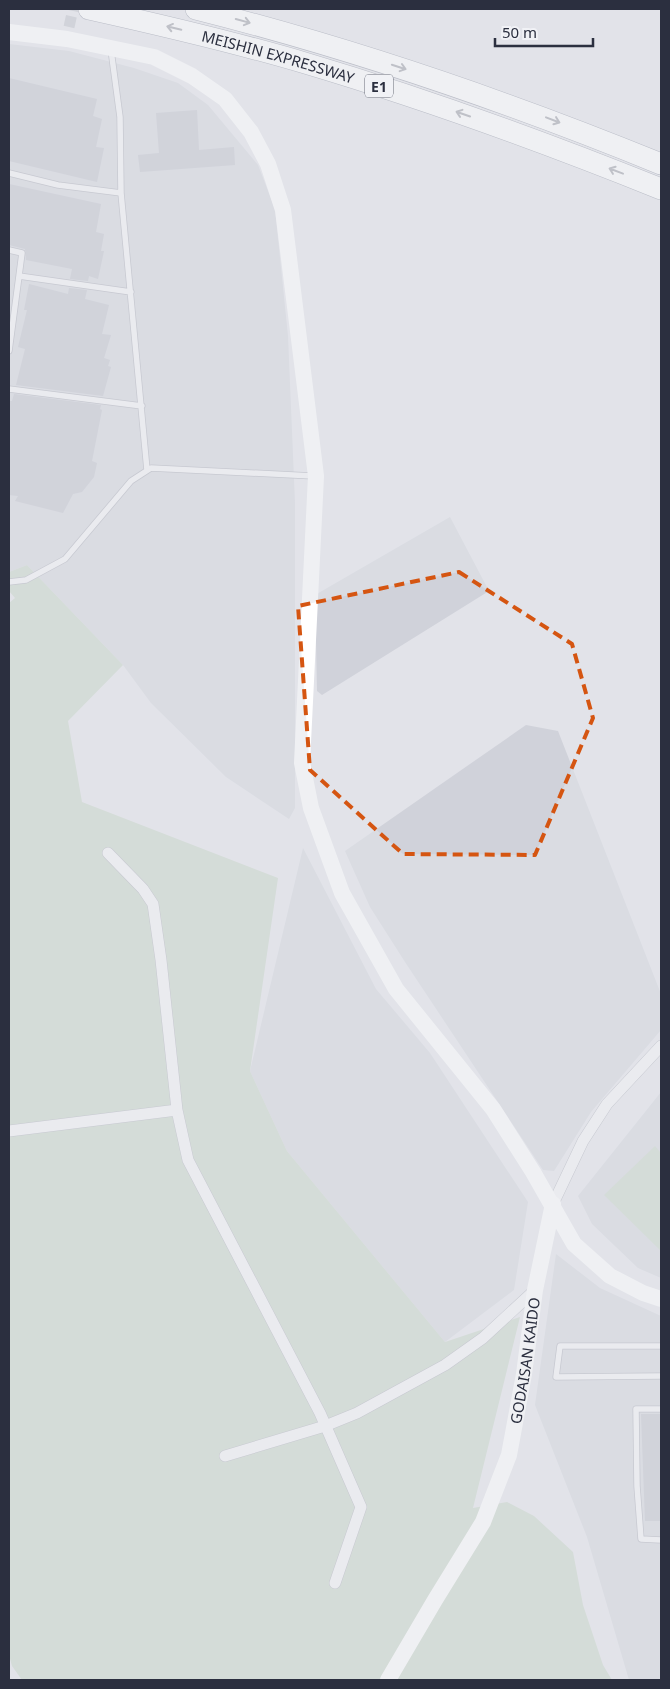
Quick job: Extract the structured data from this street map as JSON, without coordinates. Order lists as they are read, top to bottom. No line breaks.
{"streets":{"highway":["MEISHIN EXPRESSWAY","E1"],"street":["GODAISAN KAIDO"]},"scale_bar":"50 m"}
